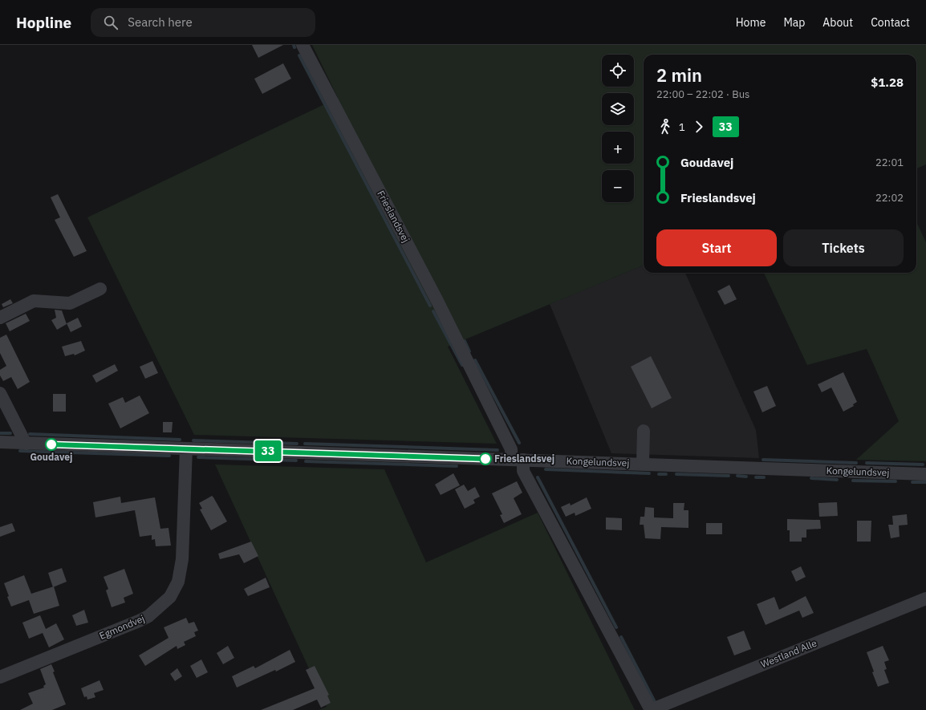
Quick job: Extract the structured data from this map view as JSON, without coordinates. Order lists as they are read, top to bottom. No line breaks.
{"streets":{"street":["Frieslandsvej","Kongelundsvej","Egmondvej","Westland Alle"]},"crossings":[["Frieslandsvej","Kongelundsvej"],["Frieslandsvej","Westland Alle"],["Kongelundsvej","Egmondvej"]],"places":["Goudavej","Frieslandsvej"],"lines":["bus line 33"],"page":{"header":"Hopline","search":"Search here","nav":["Home","Map","About","Contact"],"on_map":"33","map_buttons":["+","−"],"heading":["2 min","22:00 – 22:02 · Bus","$1.28"],"legs":["1","33"],"list":[{"name":"Goudavej","value":"22:01"},{"name":"Frieslandsvej","value":"22:02"}],"buttons":["Start","Tickets"]}}
